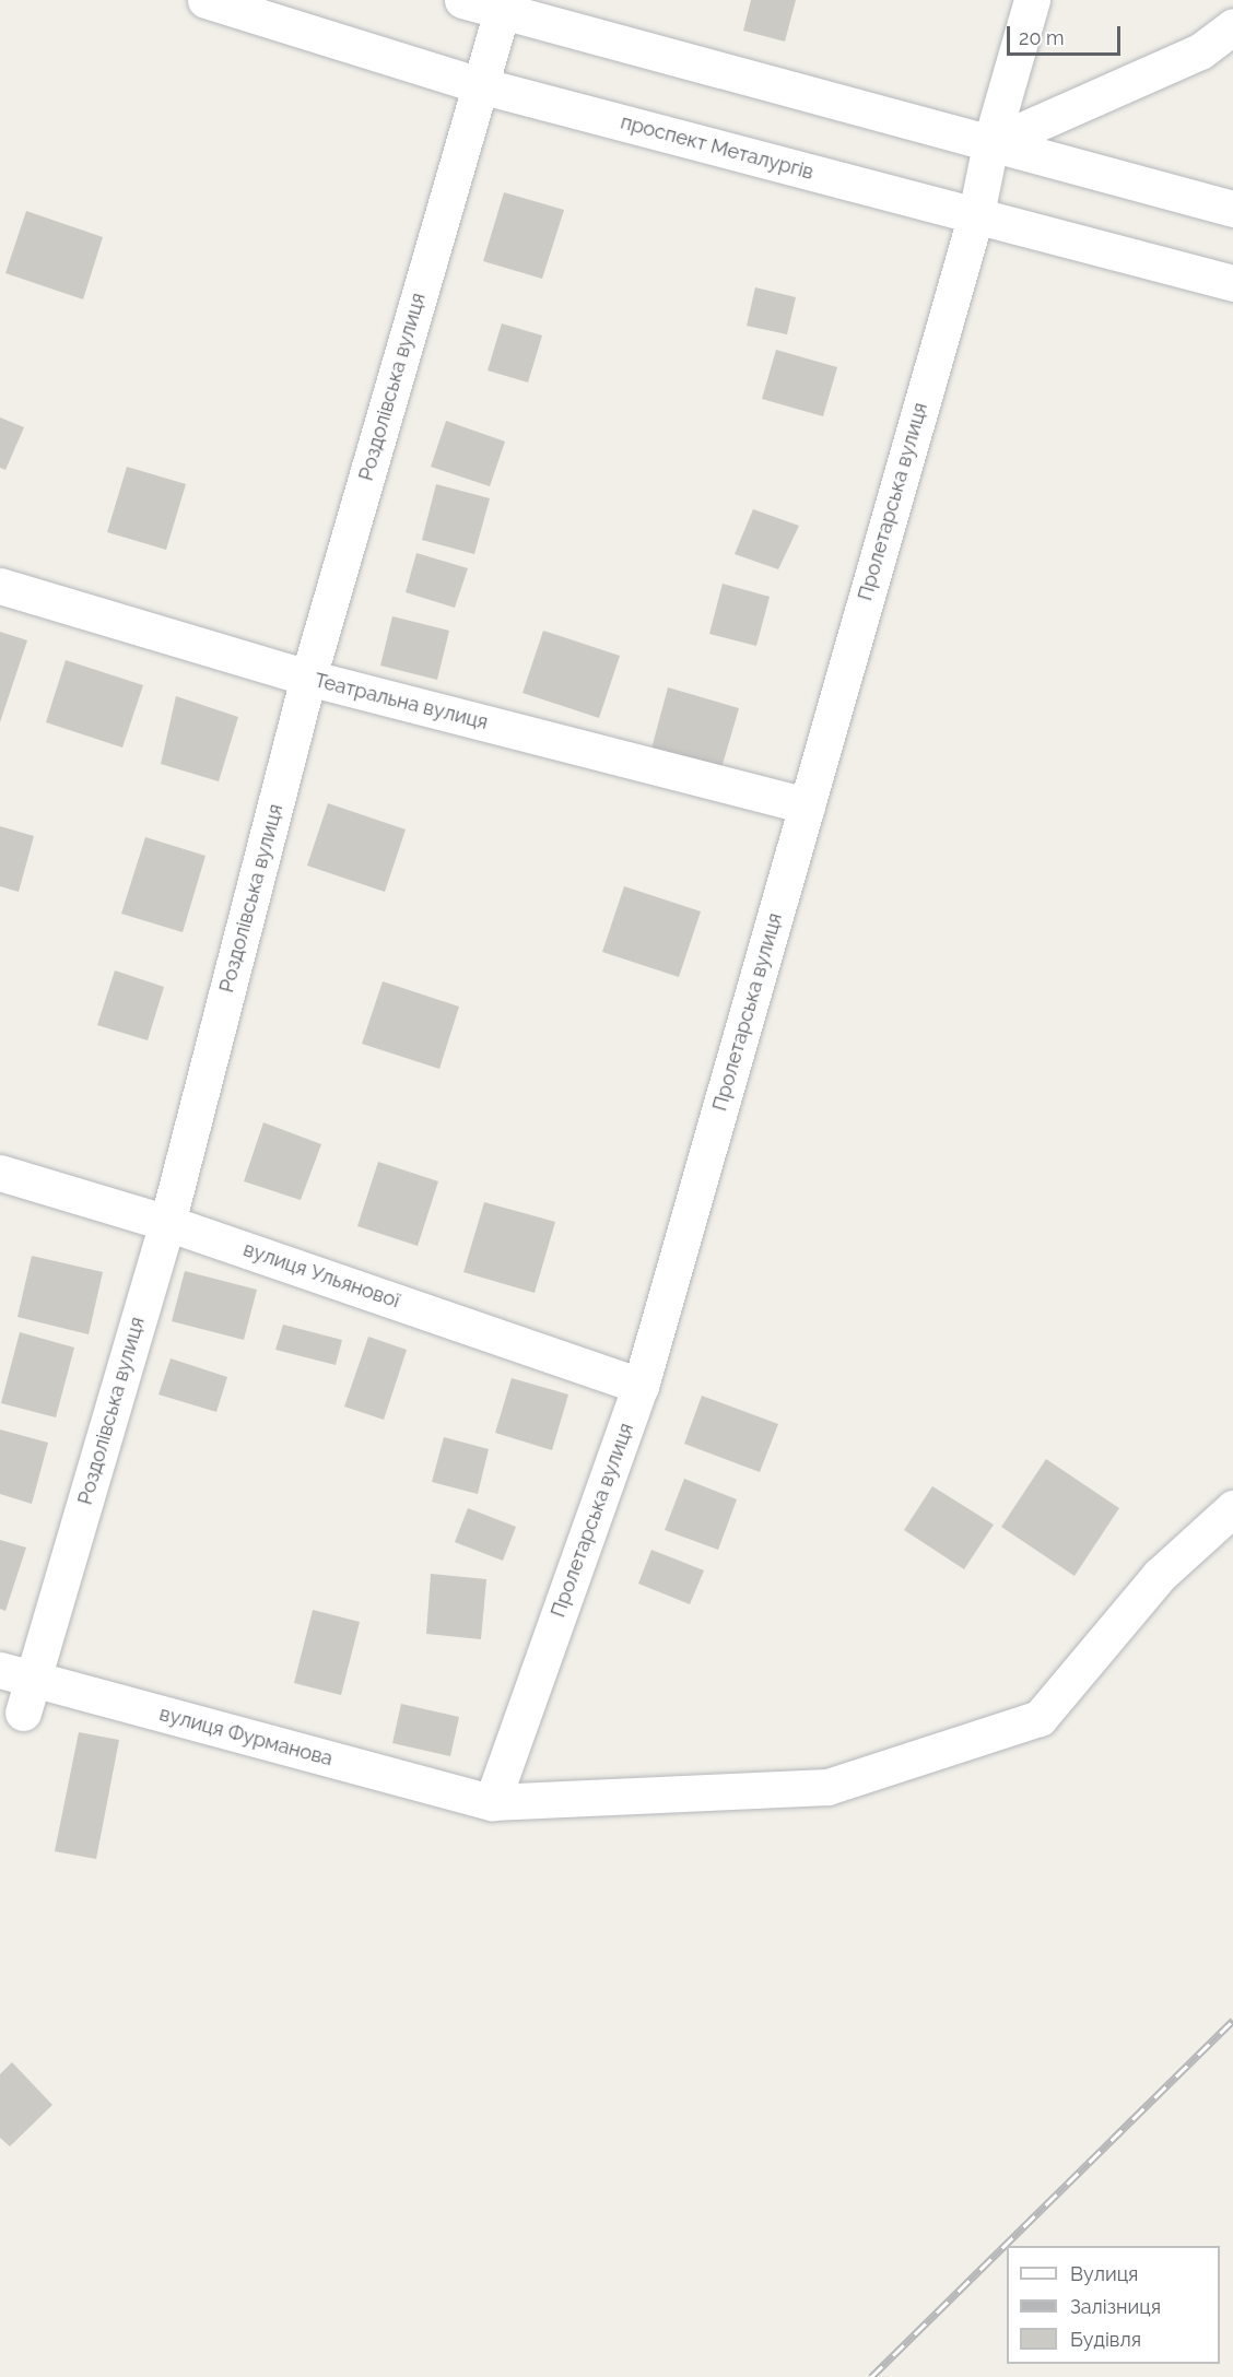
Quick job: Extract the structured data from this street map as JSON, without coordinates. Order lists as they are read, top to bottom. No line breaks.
{"streets":{"street":["проспект Металургів","Роздолівська вулиця","Пролетарська вулиця","Театральна вулиця","вулиця Ульянової","вулиця Фурманова"]},"crossings":[["проспект Металургів","Роздолівська вулиця"],["проспект Металургів","Пролетарська вулиця"],["Роздолівська вулиця","Театральна вулиця"],["Роздолівська вулиця","вулиця Ульянової"],["Роздолівська вулиця","вулиця Фурманова"],["Пролетарська вулиця","Театральна вулиця"],["Пролетарська вулиця","вулиця Ульянової"],["Пролетарська вулиця","вулиця Фурманова"]],"legend":["Вулиця","Залізниця","Будівля"],"scale_bar":"20 m"}
